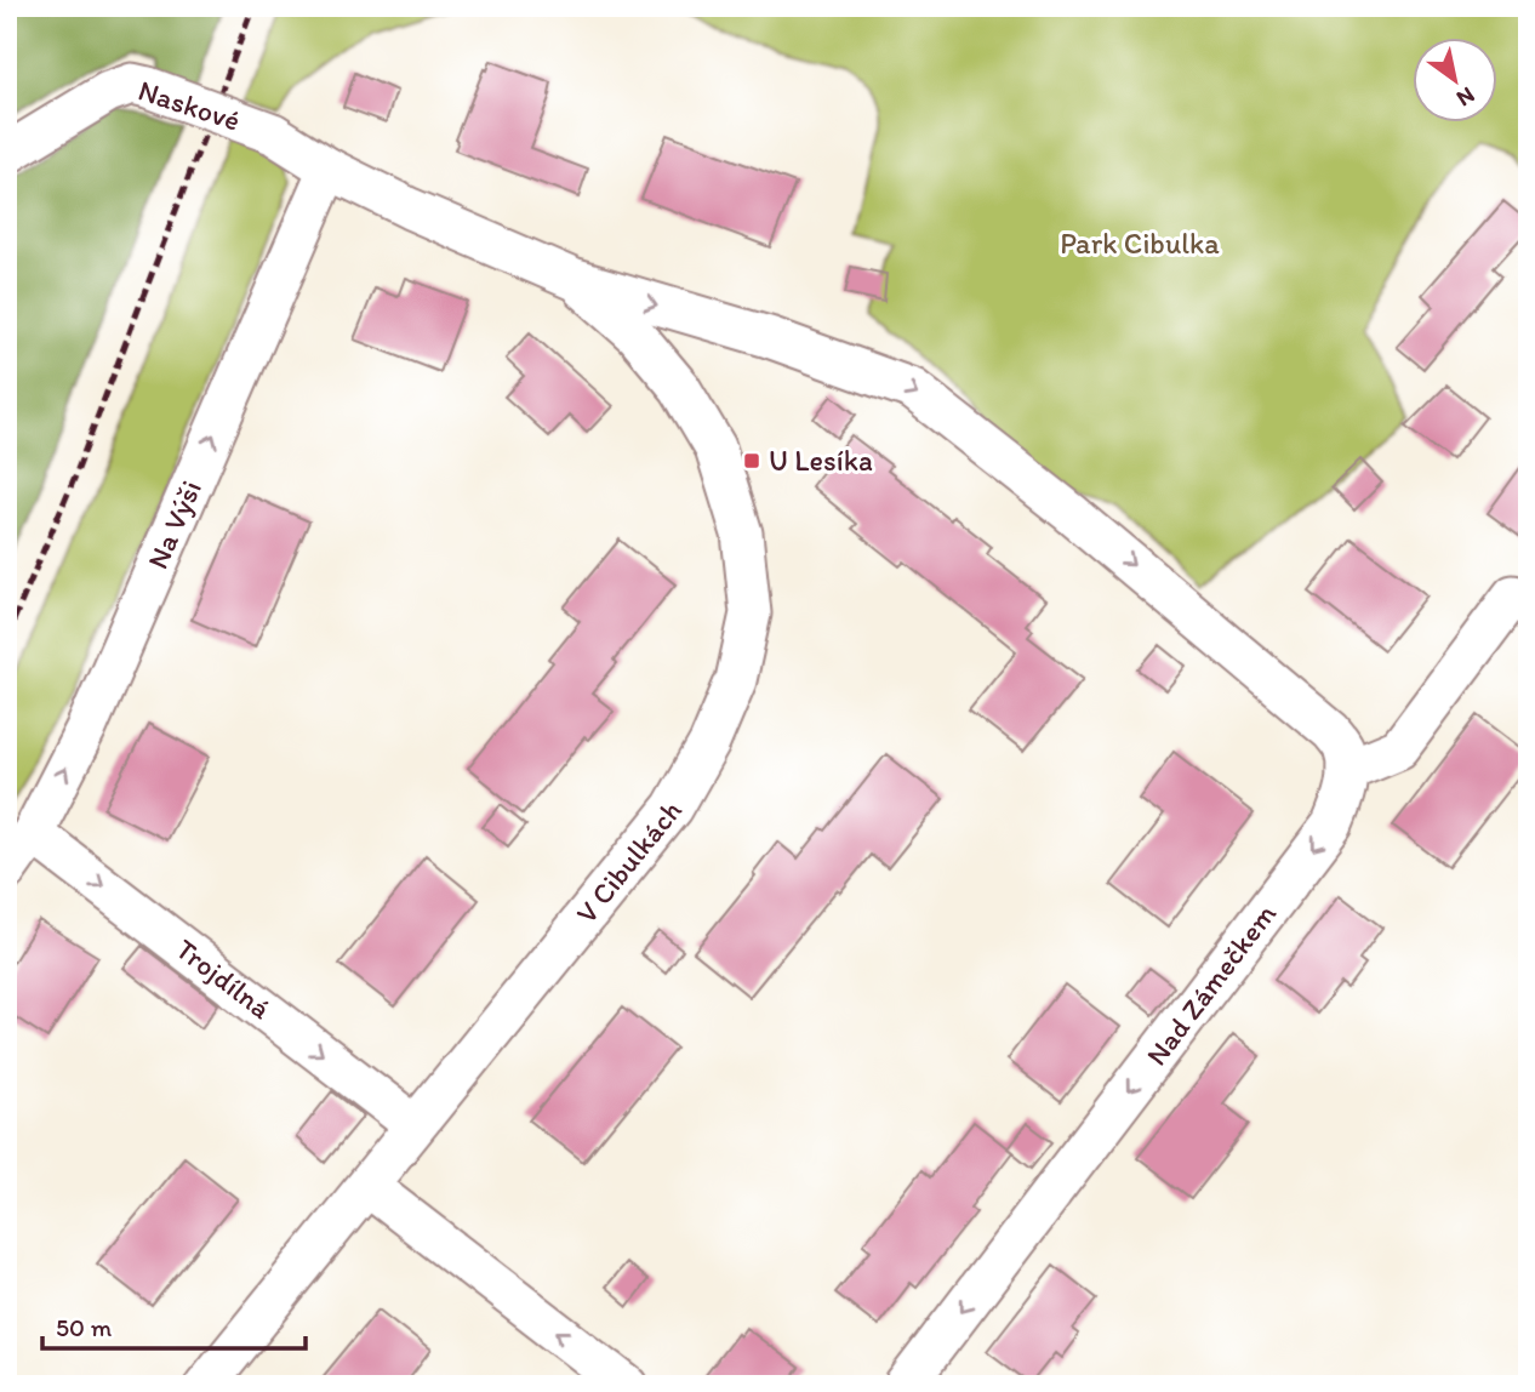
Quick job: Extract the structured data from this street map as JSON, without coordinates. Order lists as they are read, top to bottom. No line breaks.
{"streets":{"street":["Naskové","Na Výši","V Cibulkách","Trojdílná","Nad Zámečkem"]},"crossings":[["Naskové","Na Výši"],["Na Výši","Trojdílná"],["V Cibulkách","Trojdílná"]],"one_way":["Na Výši","Trojdílná","Nad Zámečkem"],"parks":["Park Cibulka"],"places":{"transit":["U Lesíka"]},"scale_bar":"50 m","north":"bottom right"}
